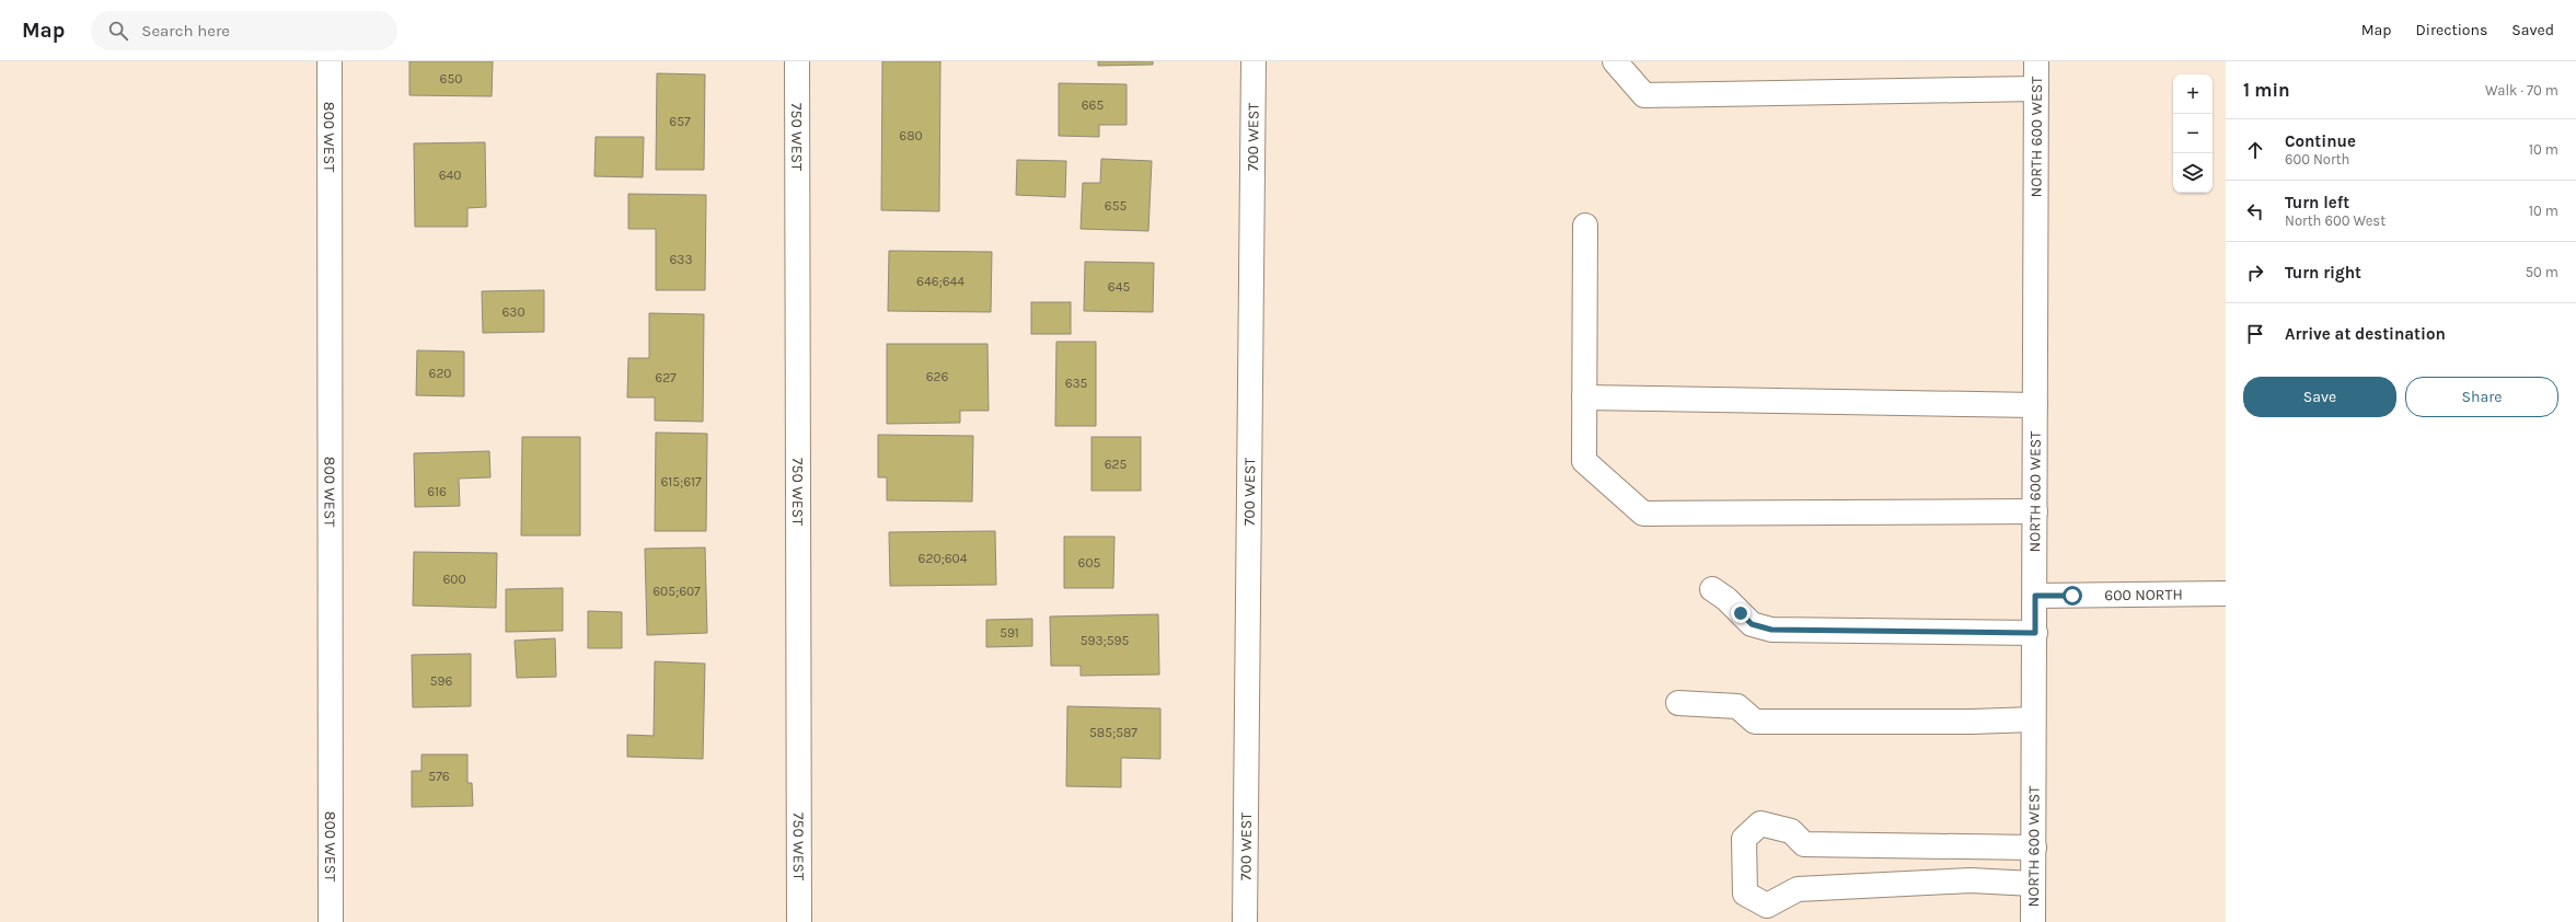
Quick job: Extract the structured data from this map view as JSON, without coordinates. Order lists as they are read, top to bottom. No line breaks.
{"streets":{"street":["800 WEST","750 WEST","700 WEST","NORTH 600 WEST","600 NORTH"]},"crossings":[["NORTH 600 WEST","600 NORTH"]],"house_numbers":["650","665","657","680","640","655","633","646;644","645","630","620","626","627","635","625","615;617","616","620;604","605","600","605;607","591","593;595","596","585;587","576"],"page":{"header":"Map","search":"Search here","nav":["Map","Directions","Saved"],"heading":["1 min","Walk · 70 m"],"map_buttons":["+","−"],"list":[["Continue","600 North","10 m"],["Turn left","North 600 West","10 m"],["Turn right","50 m"],"Arrive at destination"],"buttons":["Save","Share"]}}
